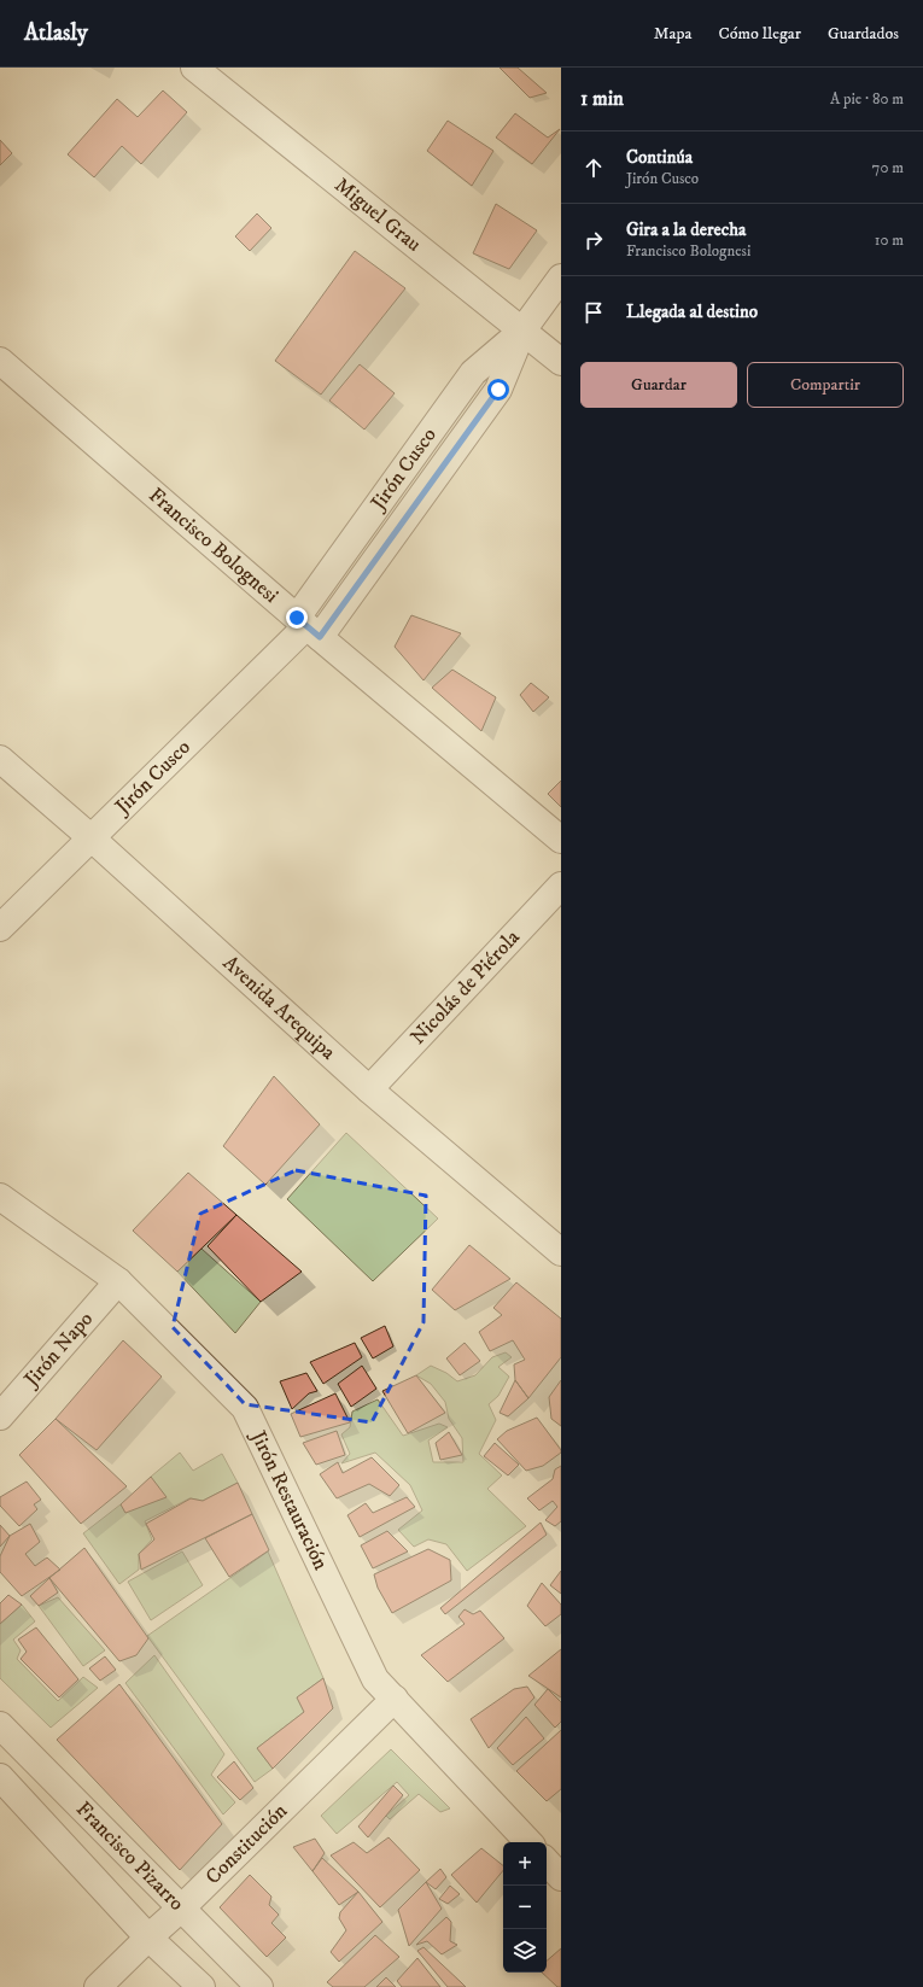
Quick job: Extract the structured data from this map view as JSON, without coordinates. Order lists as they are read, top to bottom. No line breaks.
{"streets":{"street":["Miguel Grau","Jirón Cusco","Francisco Bolognesi","Nicolás de Piérola","Avenida Arequipa","Jirón Napo","Jirón Restauración","Constitución","Francisco Pizarro"]},"crossings":[["Miguel Grau","Jirón Cusco"],["Jirón Cusco","Francisco Bolognesi"],["Jirón Cusco","Avenida Arequipa"],["Nicolás de Piérola","Avenida Arequipa"],["Jirón Napo","Jirón Restauración"],["Jirón Restauración","Constitución"],["Constitución","Francisco Pizarro"]],"page":{"header":"Atlasly","nav":["Mapa","Cómo llegar","Guardados"],"heading":["1 min","A pie · 80 m"],"list":[["Continúa","Jirón Cusco","70 m"],["Gira a la derecha","Francisco Bolognesi","10 m"],"Llegada al destino"],"buttons":["Guardar","Compartir"],"map_buttons":["+","−"]}}
